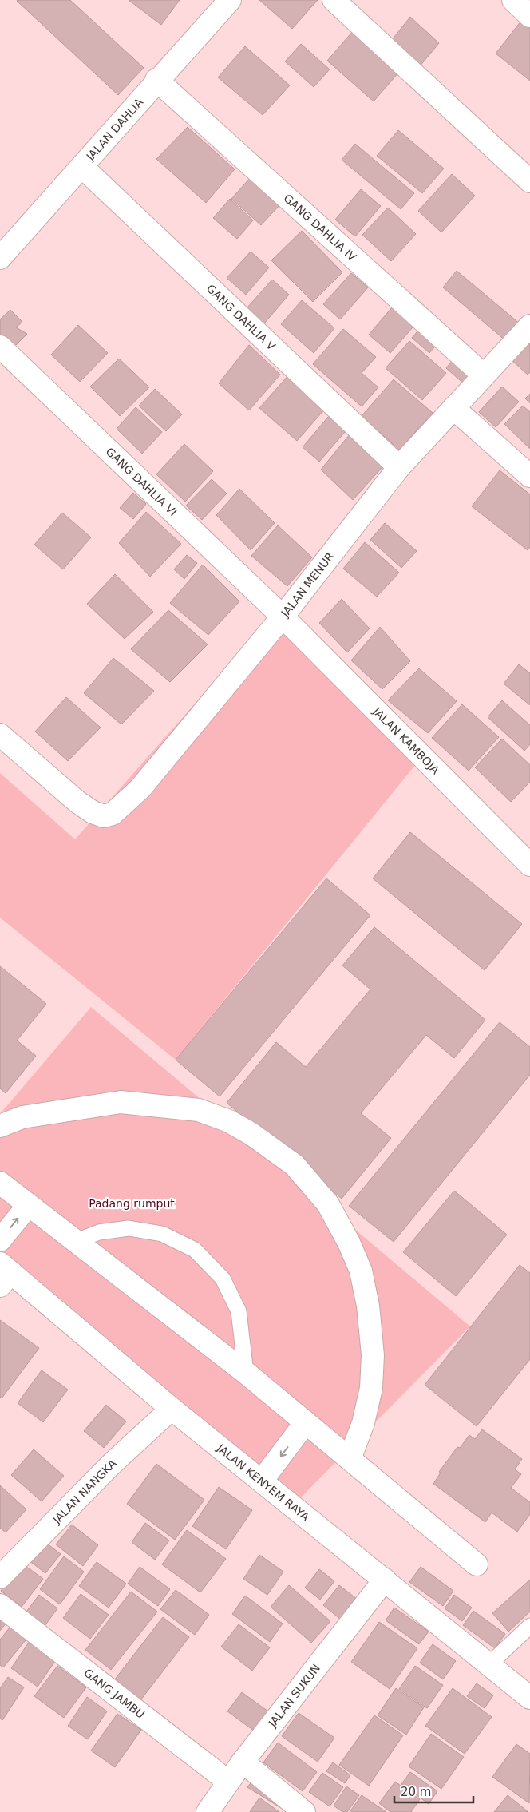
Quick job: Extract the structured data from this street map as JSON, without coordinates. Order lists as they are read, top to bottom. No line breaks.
{"streets":{"street":["JALAN DAHLIA","GANG DAHLIA IV","GANG DAHLIA V","GANG DAHLIA VI","JALAN MENUR","JALAN KAMBOJA","JALAN KENYEM RAYA","JALAN NANGKA","GANG JAMBU","JALAN SUKUN"]},"crossings":[["JALAN DAHLIA","GANG DAHLIA IV"],["JALAN DAHLIA","GANG DAHLIA V"],["GANG DAHLIA IV","JALAN MENUR"],["GANG DAHLIA V","JALAN MENUR"],["GANG DAHLIA VI","JALAN MENUR"],["GANG DAHLIA VI","JALAN KAMBOJA"],["JALAN MENUR","JALAN KAMBOJA"],["JALAN KENYEM RAYA","JALAN NANGKA"],["JALAN KENYEM RAYA","JALAN SUKUN"],["GANG JAMBU","JALAN SUKUN"]],"parks":["Padang rumput"],"scale_bar":"20 m"}
